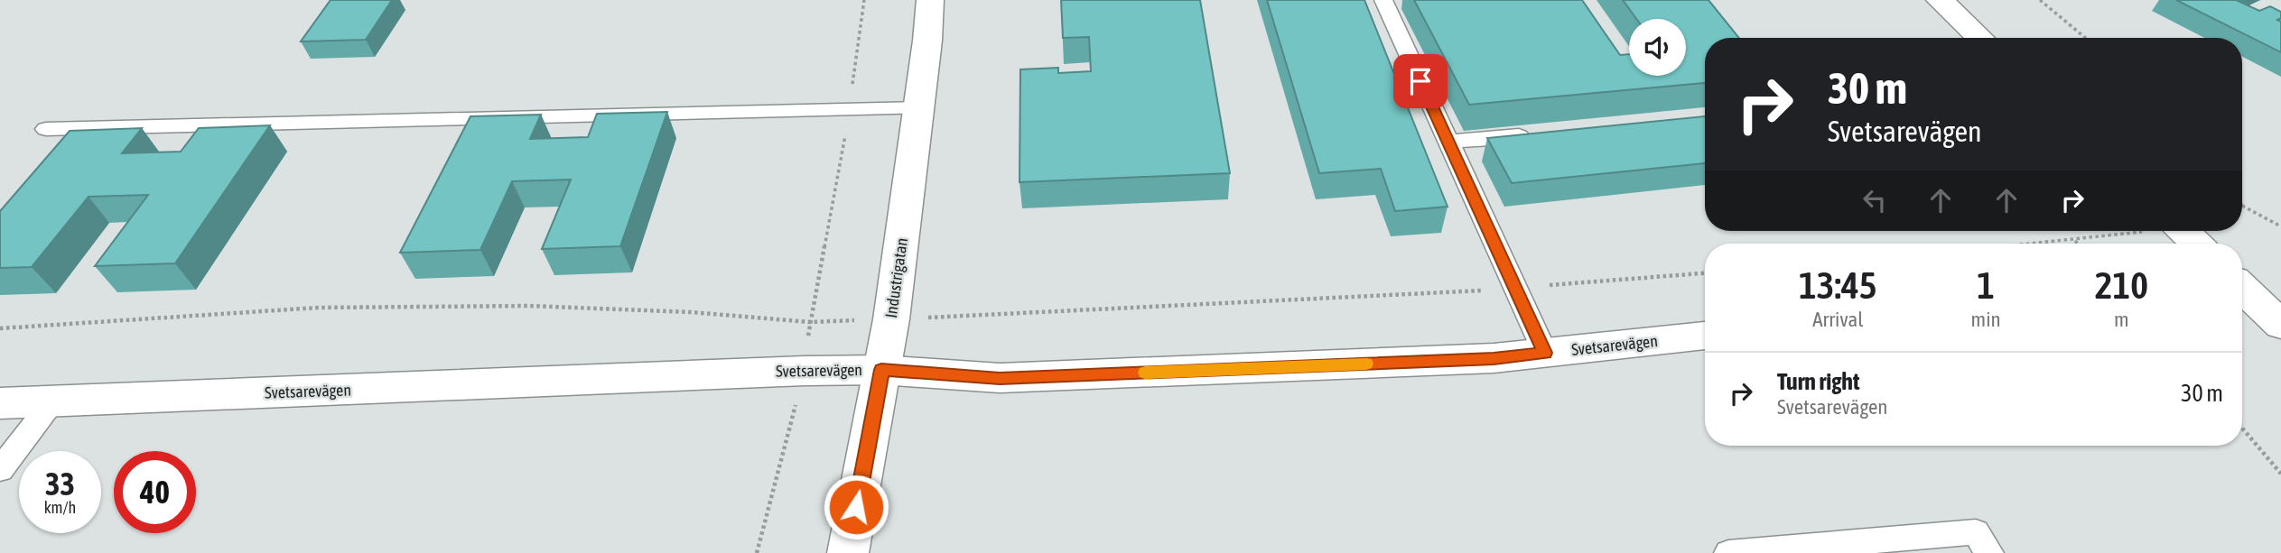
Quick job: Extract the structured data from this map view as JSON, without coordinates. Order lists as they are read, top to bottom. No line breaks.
{"streets":{"street":["Industrigatan","Svetsarevägen"]},"crossings":[["Industrigatan","Svetsarevägen"]],"page":{"turn":["30 m","Svetsarevägen"],"eta":["13:45","Arrival","1","min","210","m"],"list":[{"name":"Turn right","note":"Svetsarevägen","value":"30 m"}],"speed":"33 km/h","limit":"40"}}
